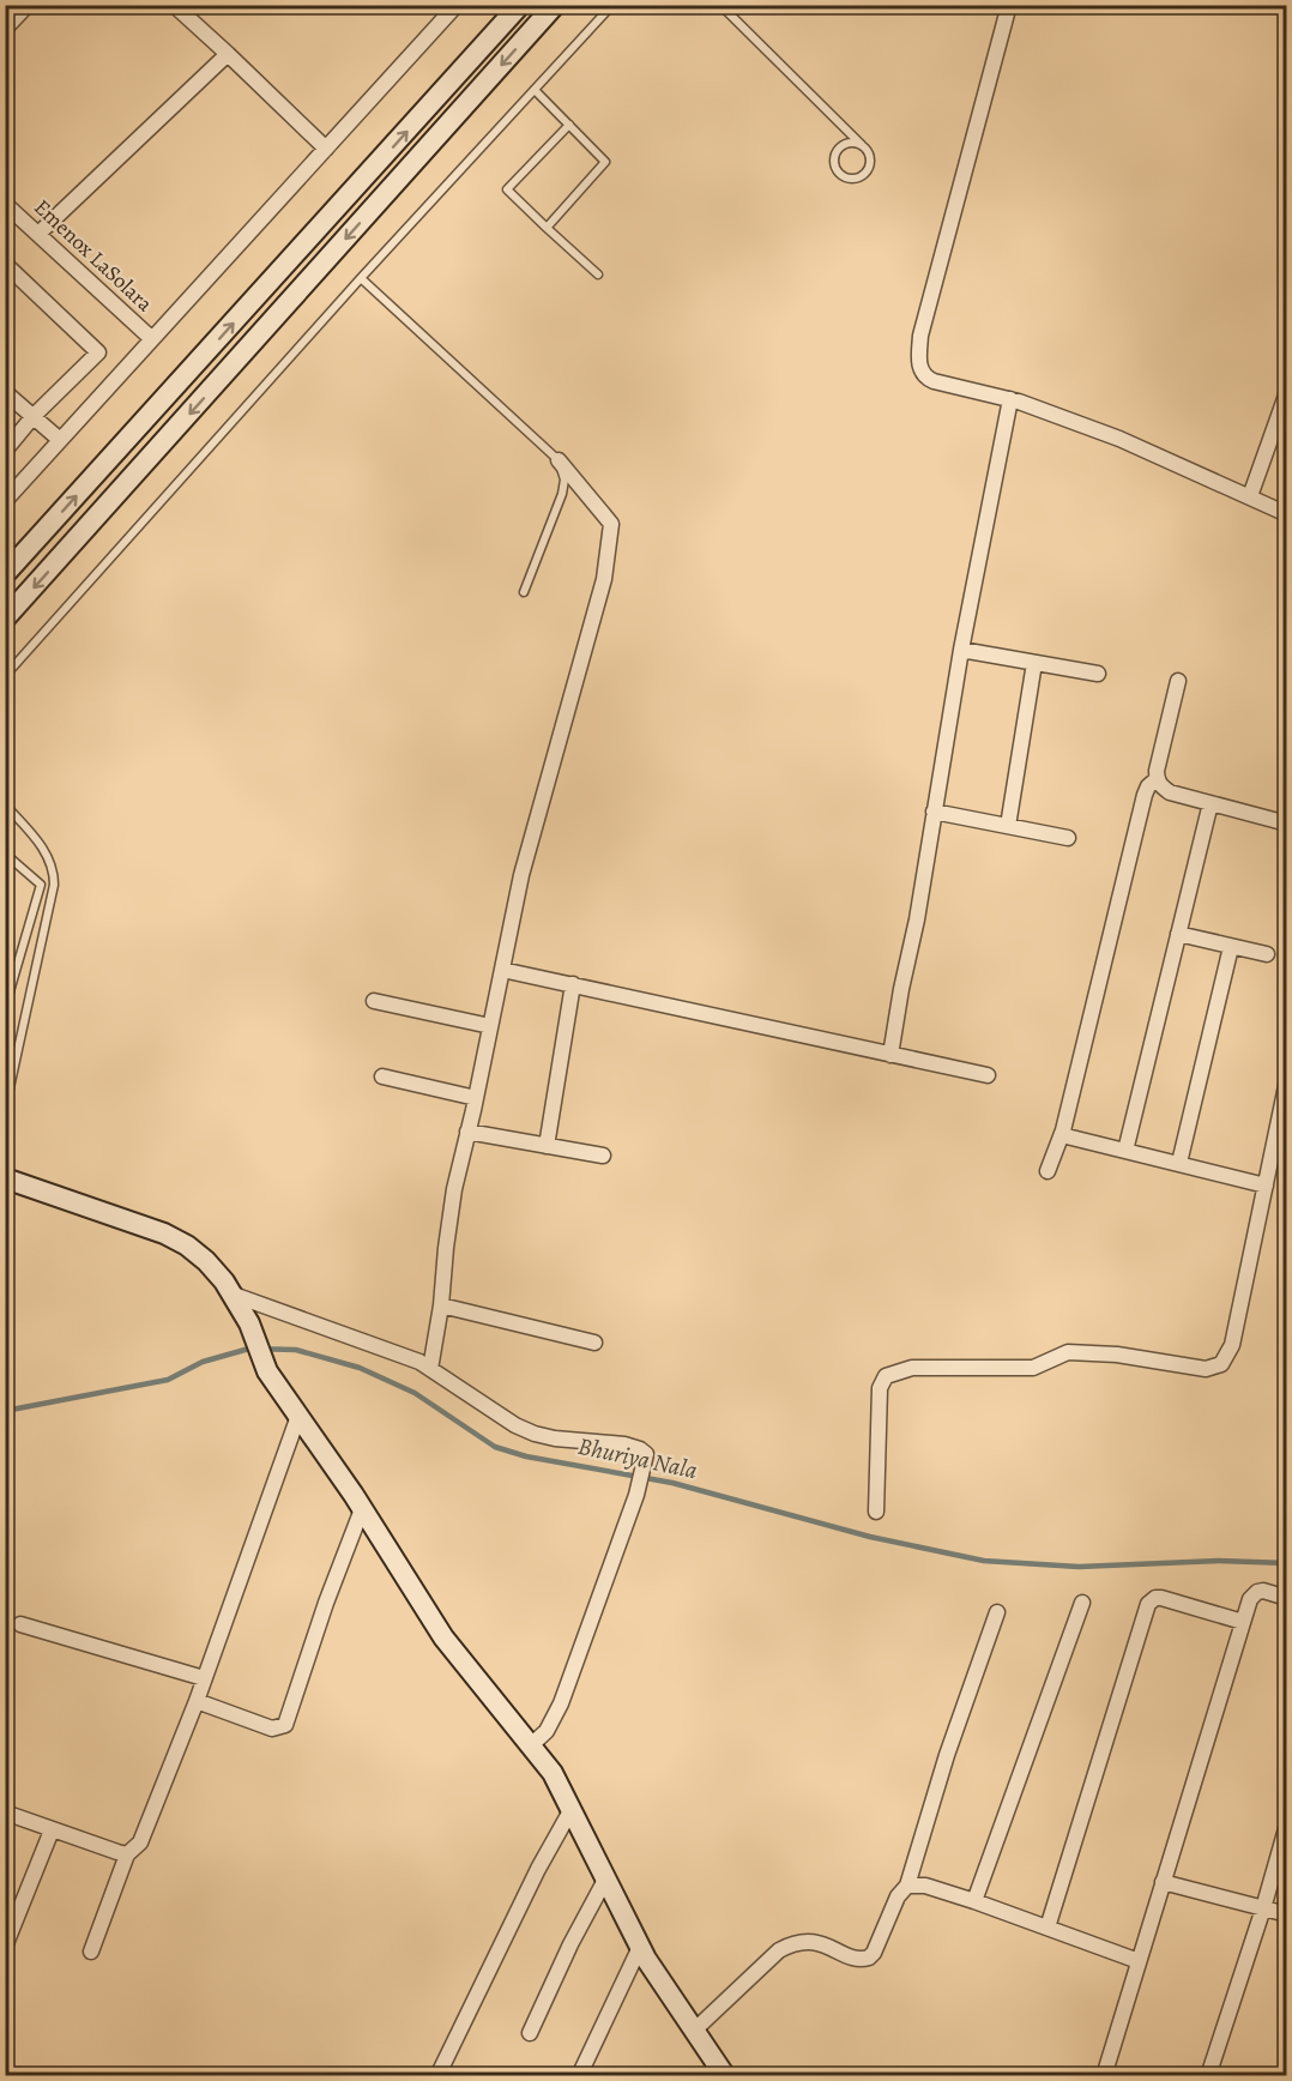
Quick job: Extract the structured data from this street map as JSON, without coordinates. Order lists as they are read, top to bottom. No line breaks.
{"streets":{"street":["Emenox LaSolara"]},"water":["Bhuriya Nala"]}
